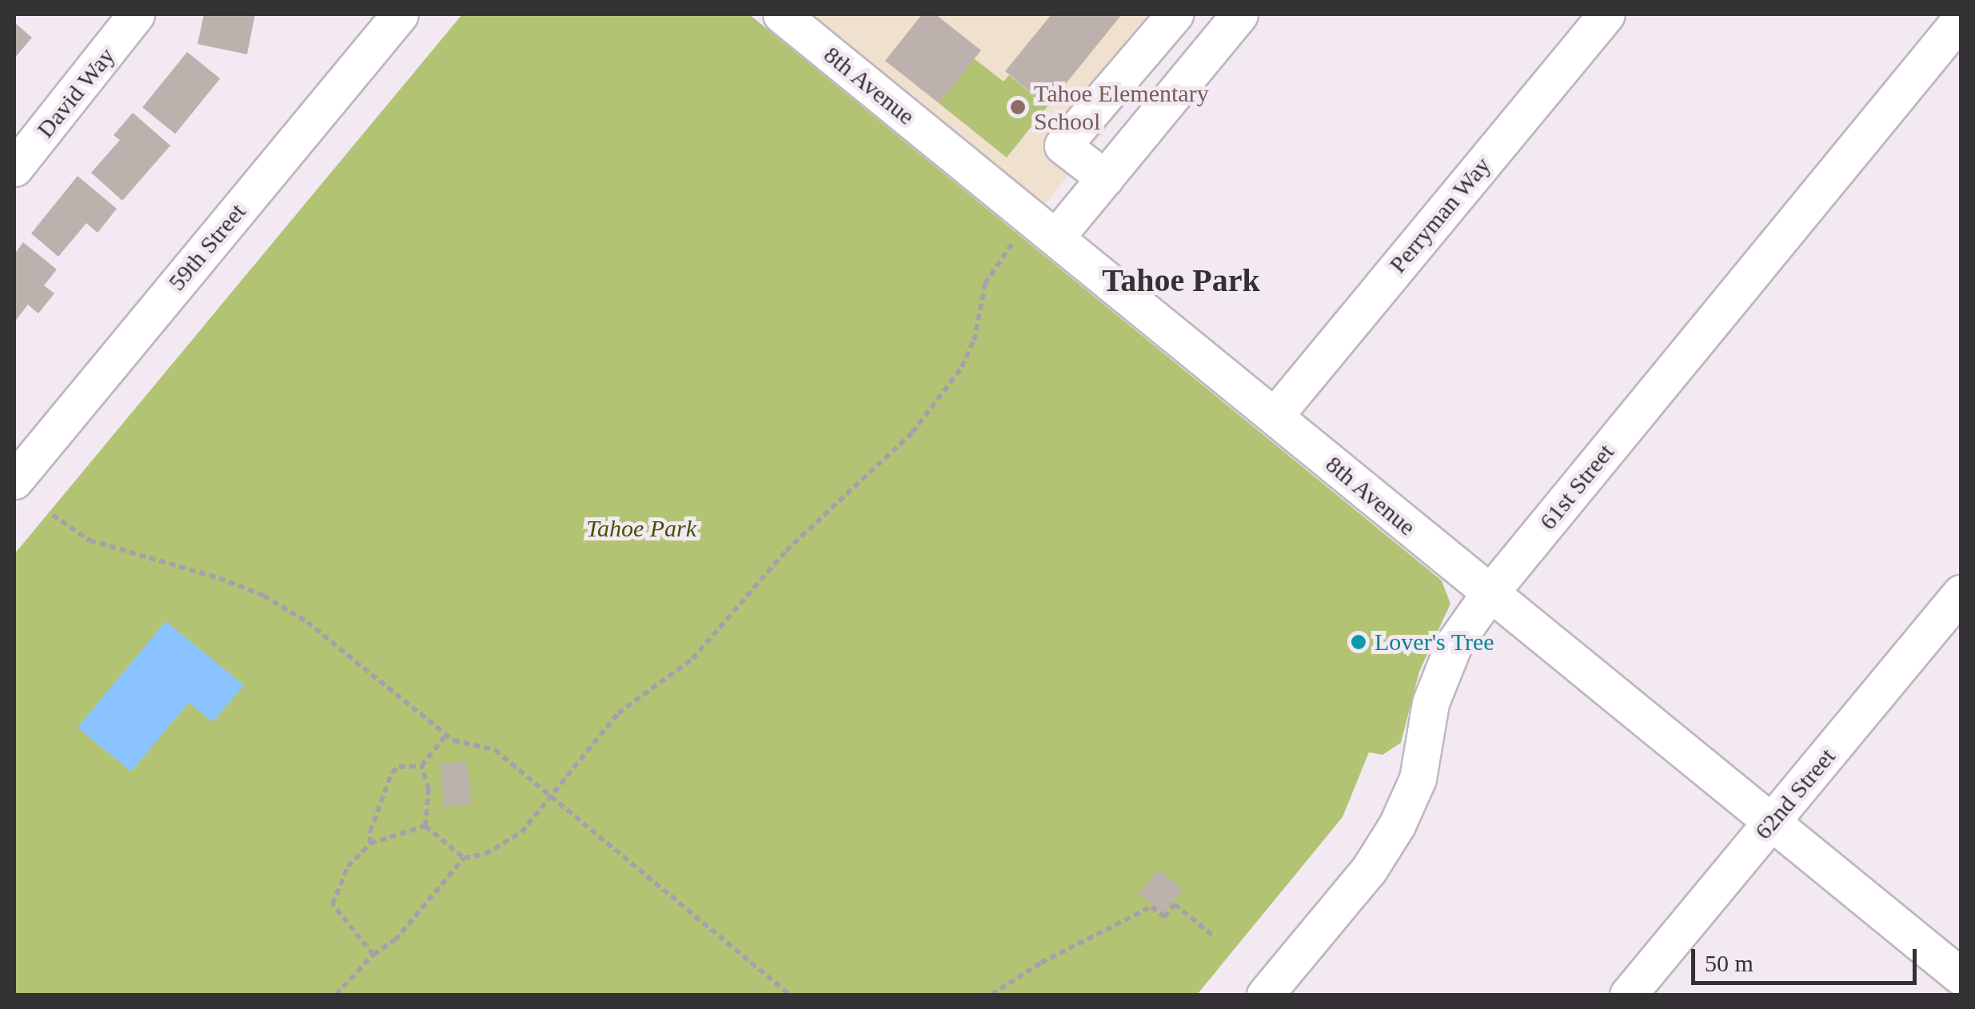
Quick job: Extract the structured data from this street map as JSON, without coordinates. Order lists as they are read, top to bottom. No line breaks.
{"streets":{"street":["8th Avenue","David Way","Perryman Way","59th Street","61st Street","62nd Street"]},"crossings":[["8th Avenue","Perryman Way"],["8th Avenue","61st Street"],["8th Avenue","62nd Street"]],"districts":["Tahoe Park"],"parks":["Tahoe Park"],"places":["Tahoe Elementary School","Lover's Tree"],"scale_bar":"50 m"}
